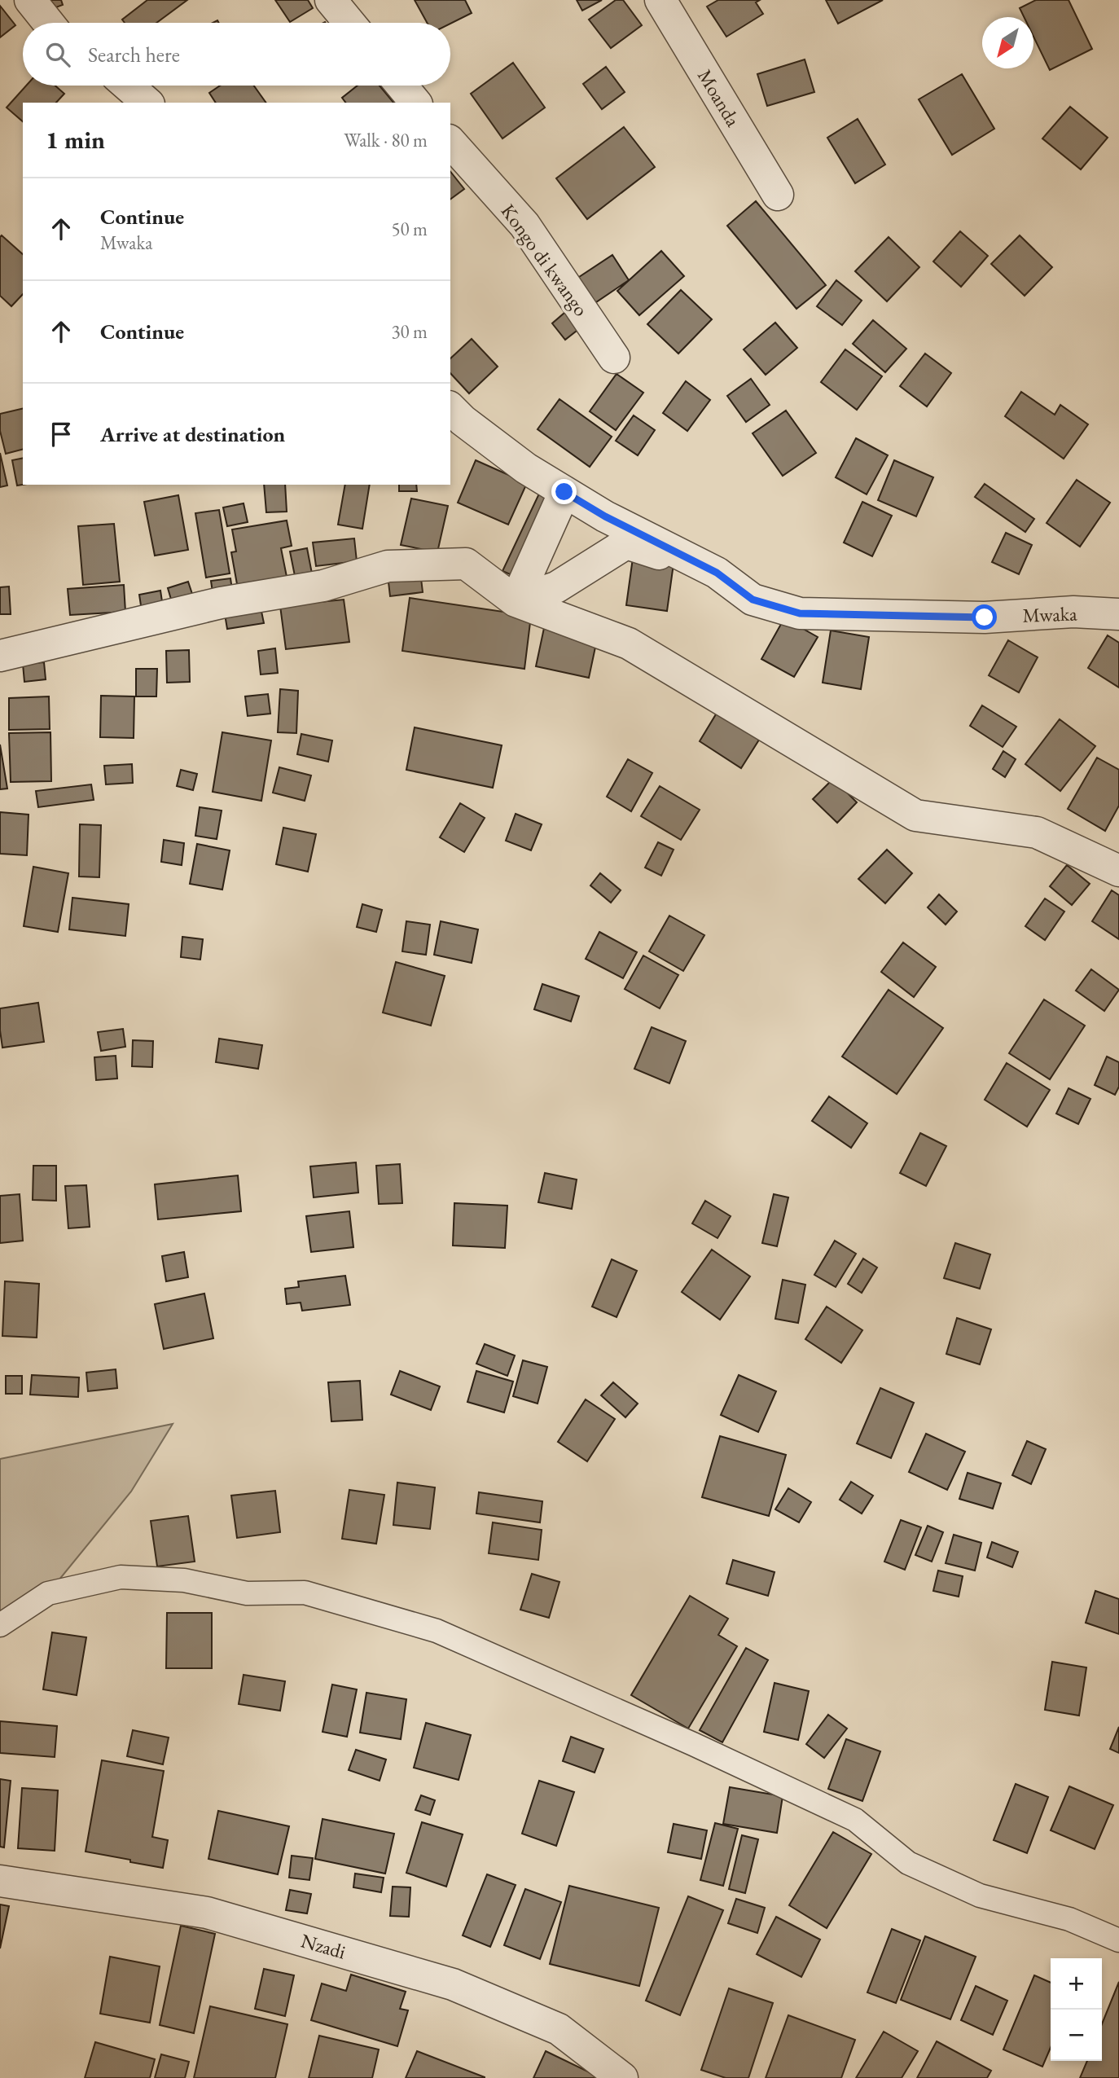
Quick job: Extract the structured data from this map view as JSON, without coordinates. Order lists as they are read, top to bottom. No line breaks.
{"streets":{"street":["Moanda","Kongo di kwango","Mwaka","Nzadi"]},"north":"bottom left","page":{"search":"Search here","heading":["1 min","Walk · 80 m"],"list":[["Continue","Mwaka","50 m"],["Continue","30 m"],"Arrive at destination"],"map_buttons":["+","−"]}}
